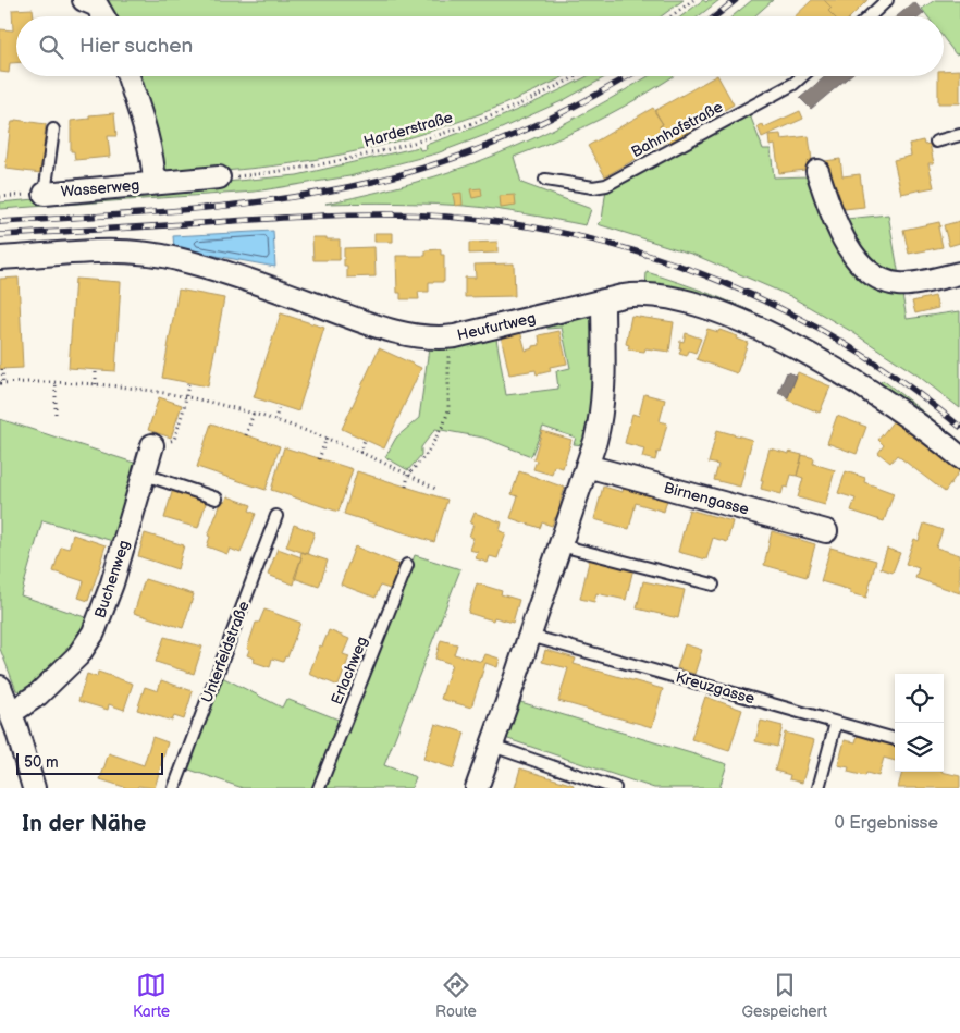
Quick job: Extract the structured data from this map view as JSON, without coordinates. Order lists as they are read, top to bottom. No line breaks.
{"streets":{"street":["Wasserweg","Heufurtweg","Birnengasse","Buchenweg"],"lane":["Bahnhofstraße","Unterfeldstraße","Erlachweg","Kreuzgasse"],"path":["Harderstraße"]},"crossings":[["Harderstraße","Wasserweg"]],"scale_bar":"50 m","page":{"search":"Hier suchen","scale":"50 m","heading":["In der Nähe","0 Ergebnisse"],"nav":["Karte","Route","Gespeichert"]}}
